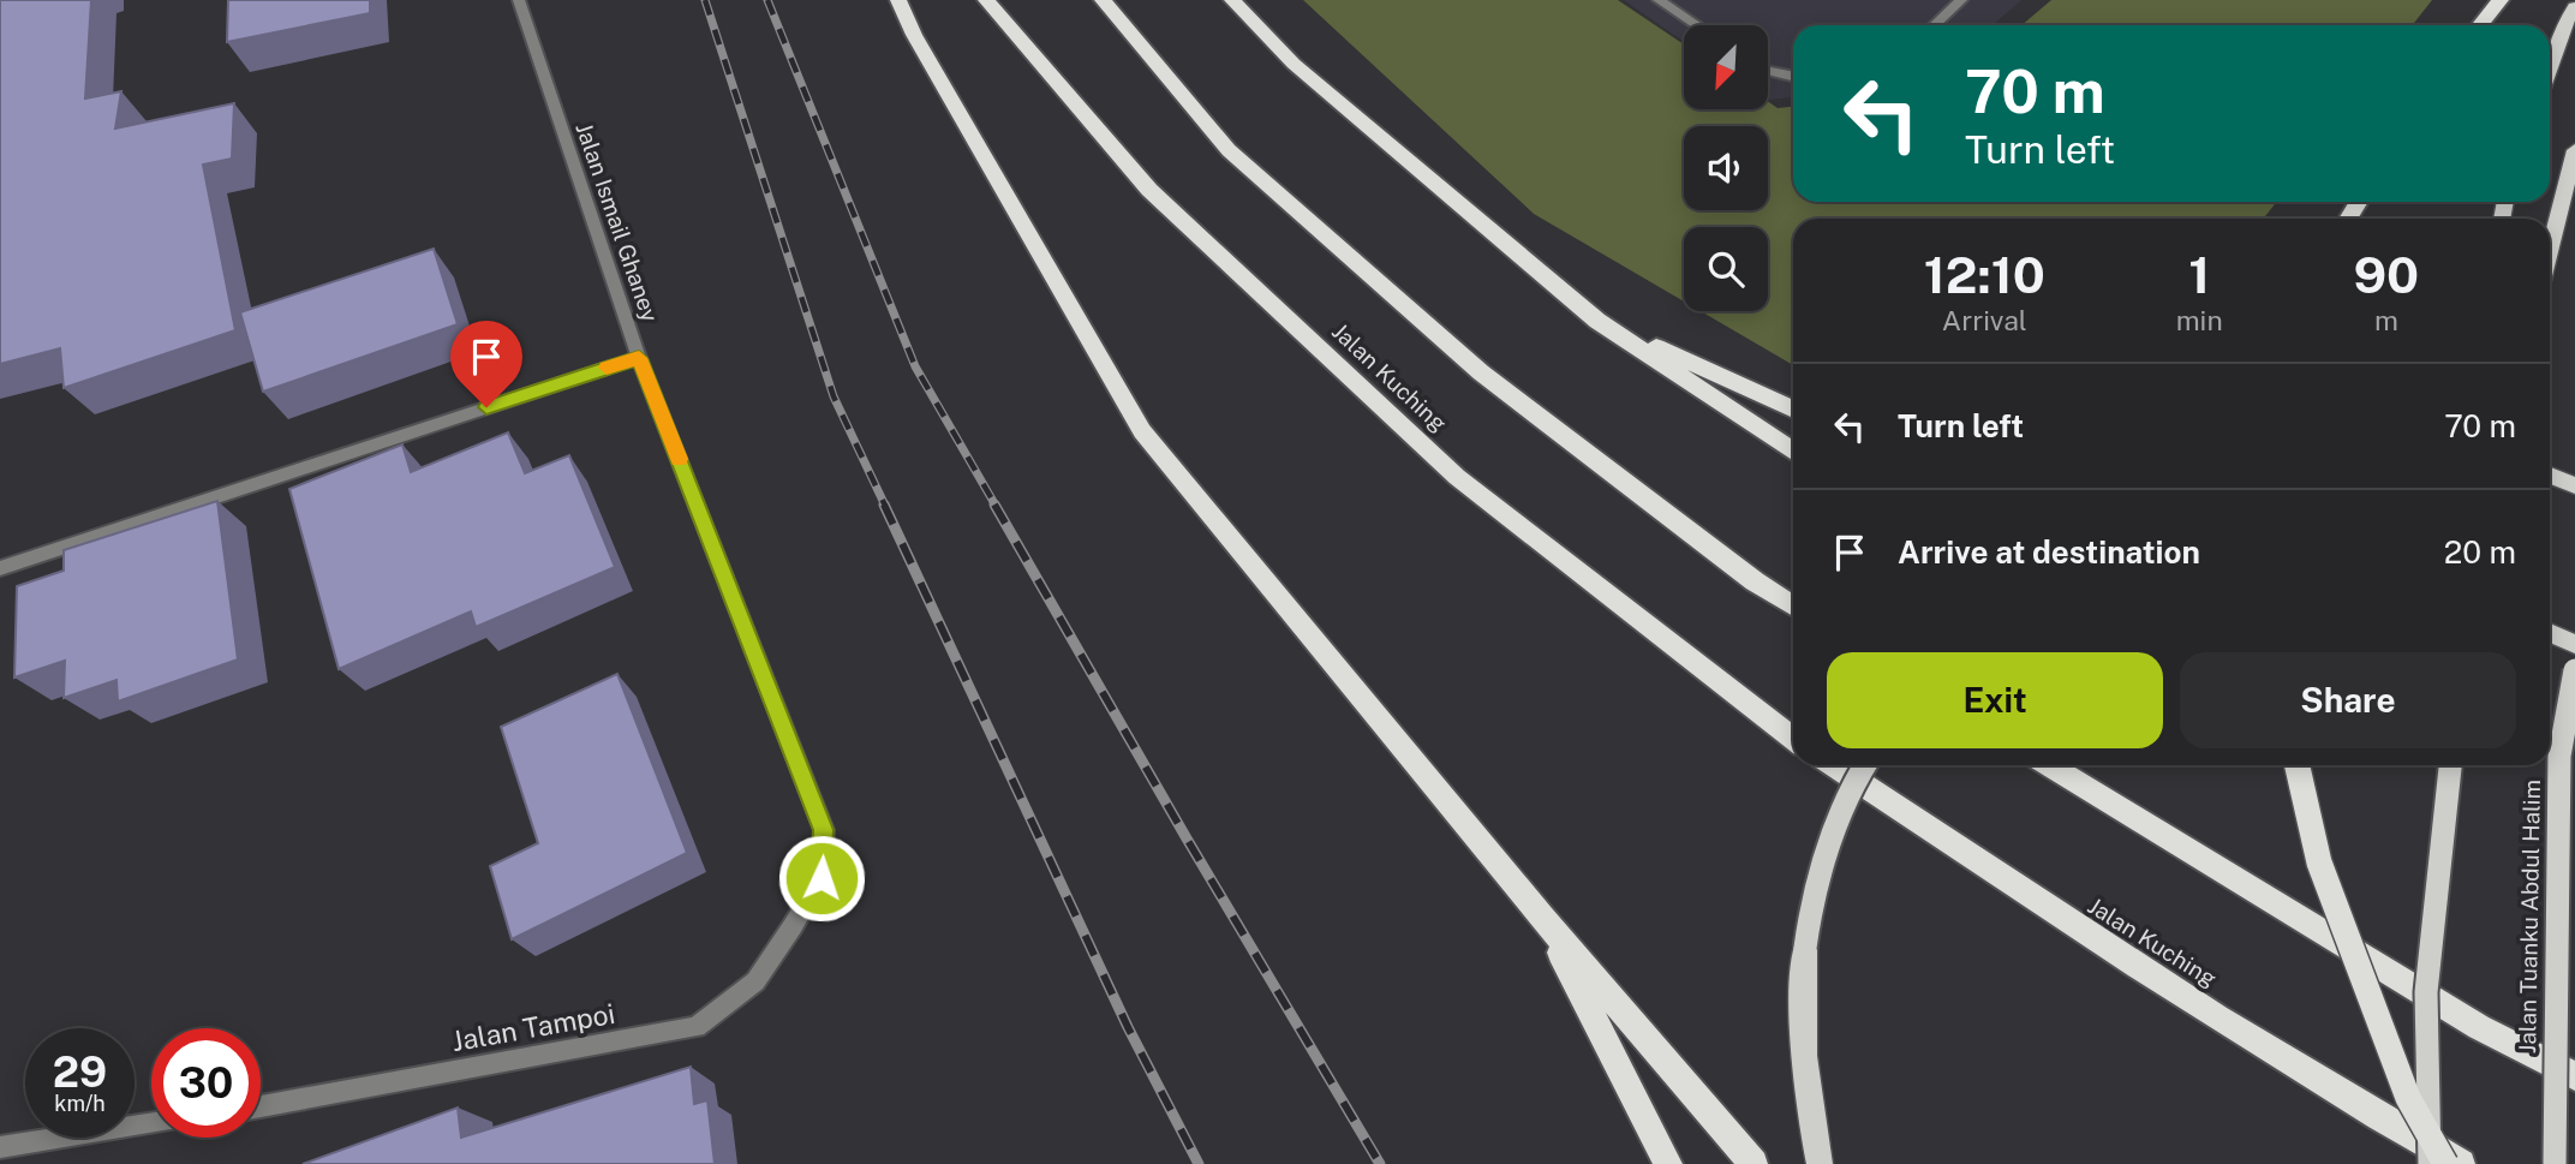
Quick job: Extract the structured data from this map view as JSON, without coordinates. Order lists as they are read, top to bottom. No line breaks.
{"streets":{"highway":["Jalan Kuching"],"main road":["Jalan Tuanku Abdul Halim"],"street":["Jalan Ismail Ghaney","Jalan Tampoi"]},"crossings":[["Jalan Ismail Ghaney","Jalan Tampoi"]],"north":"bottom left","page":{"turn":["70 m","Turn left"],"eta":["12:10","Arrival","1","min","90","m"],"list":[{"name":"Turn left","value":"70 m"},{"name":"Arrive at destination","value":"20 m"}],"buttons":["Exit","Share"],"speed":"29 km/h","limit":"30"}}
